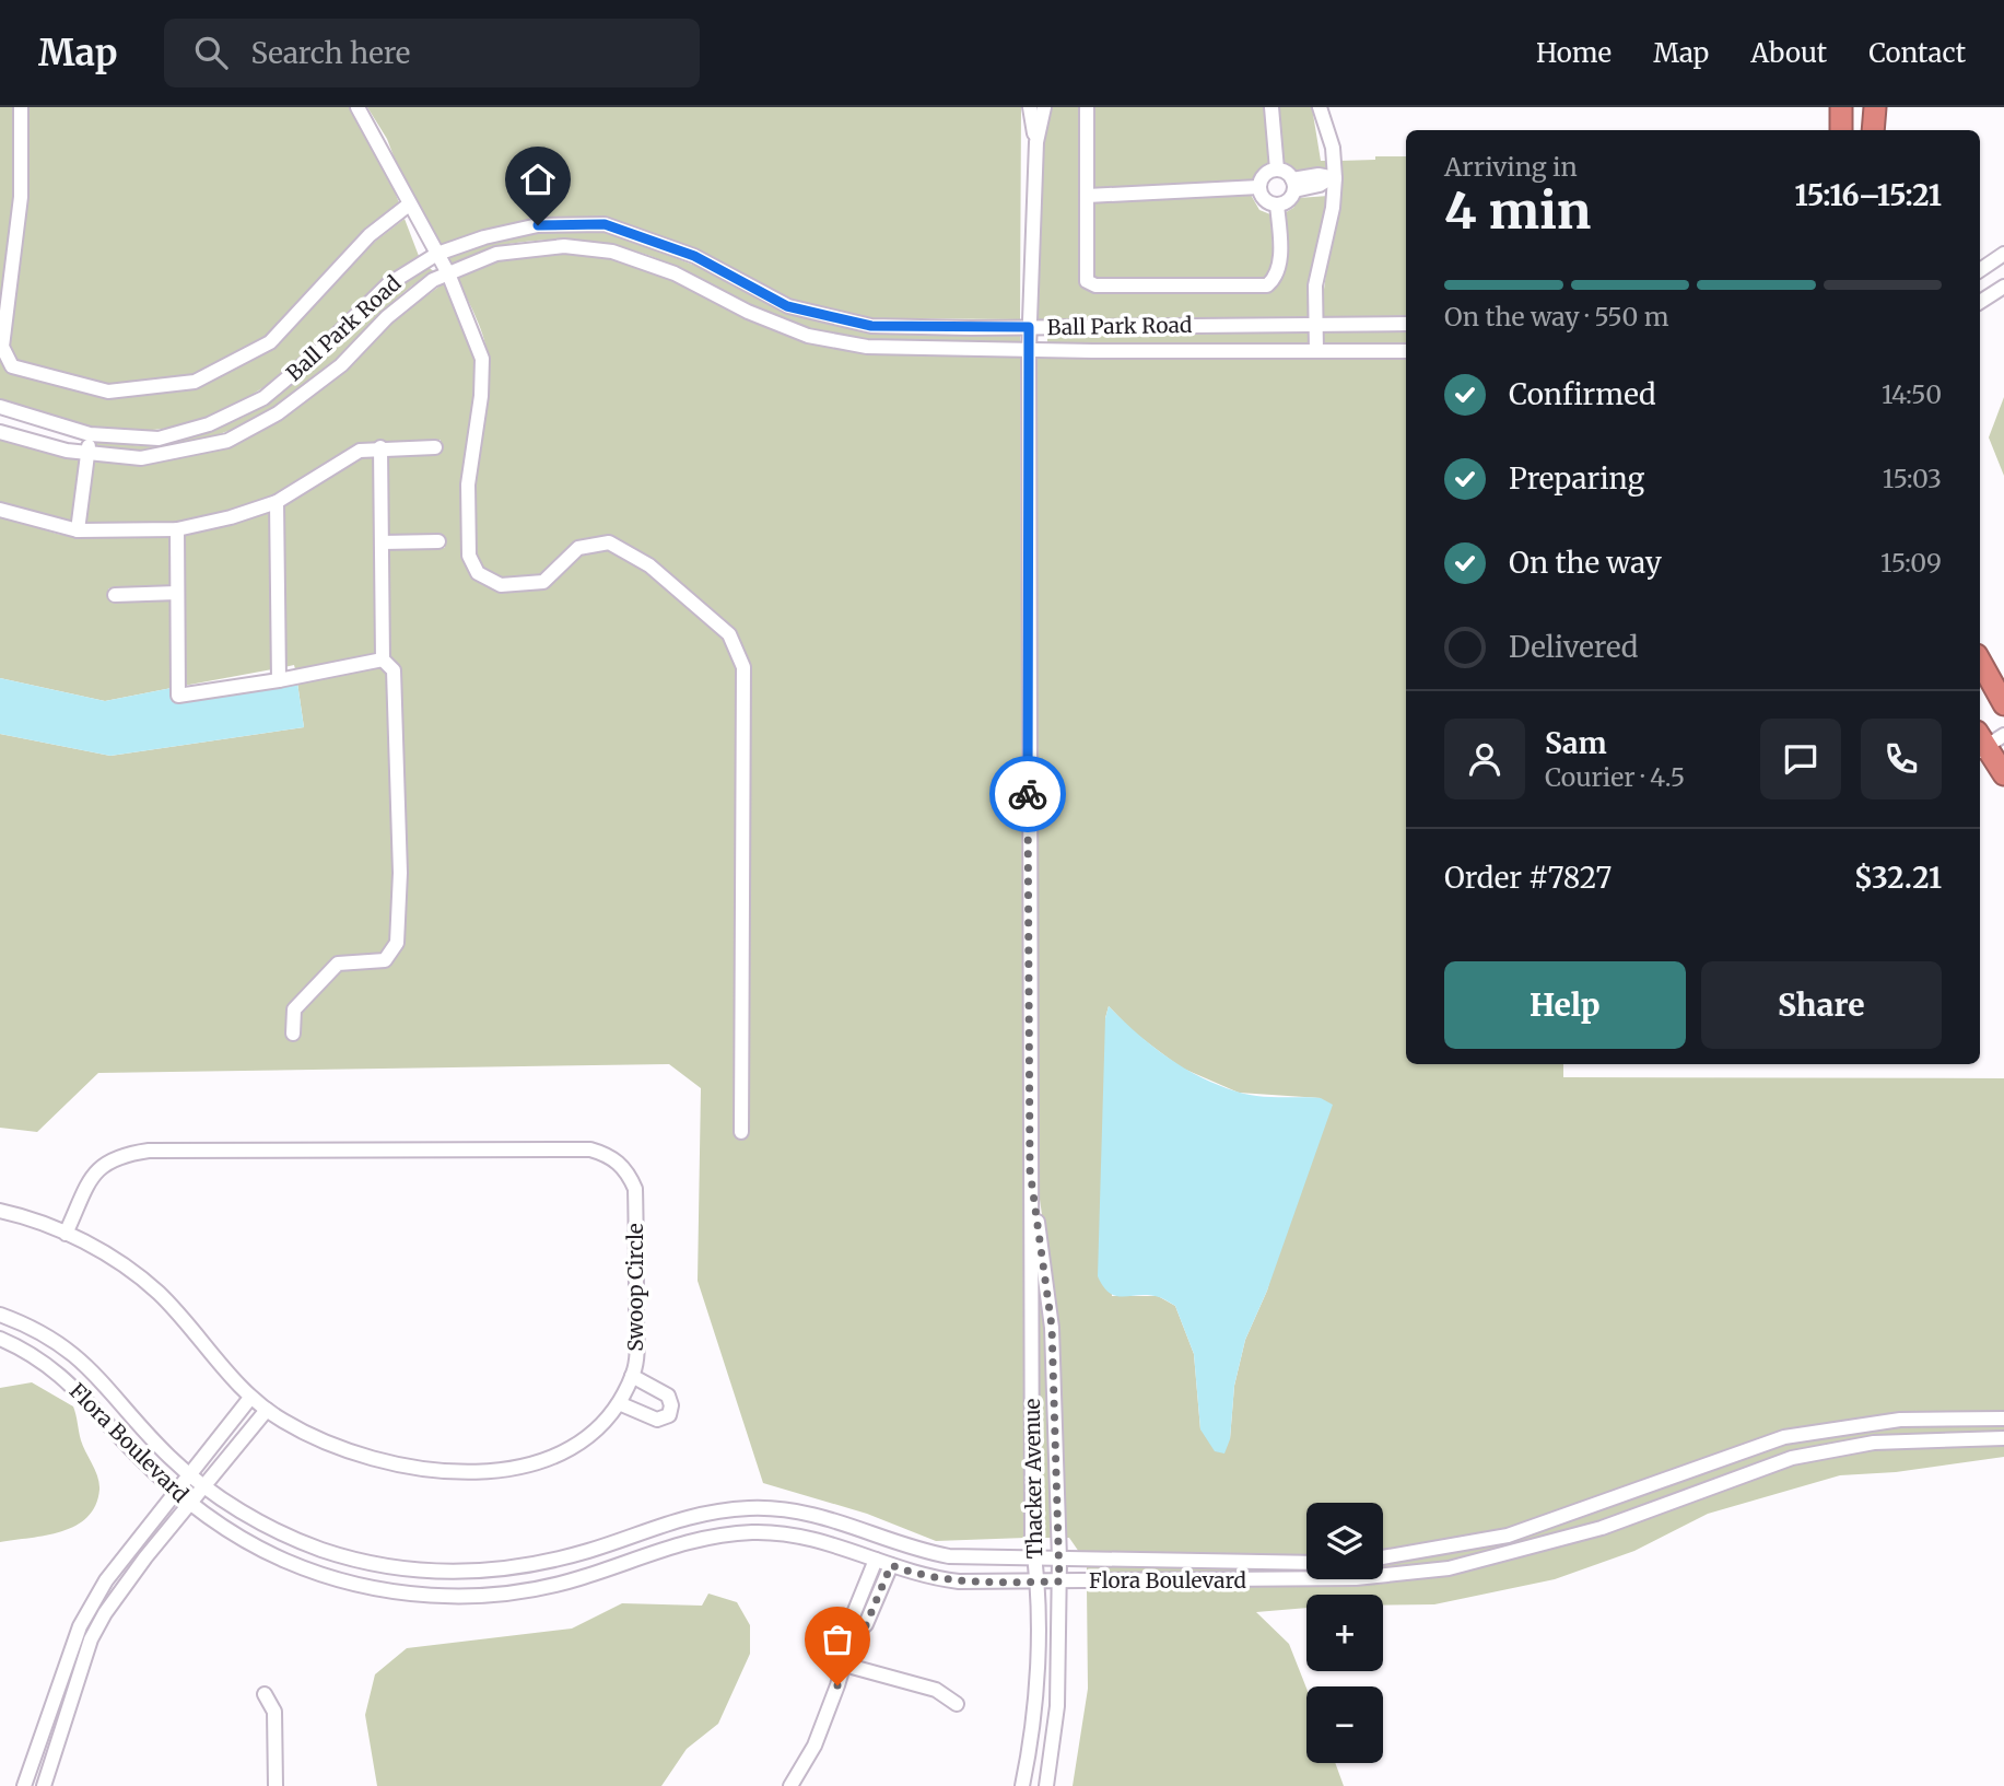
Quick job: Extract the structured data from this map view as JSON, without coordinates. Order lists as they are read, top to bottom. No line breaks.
{"streets":{"street":["Ball Park Road","Swoop Circle","Flora Boulevard","Thacker Avenue"]},"crossings":[["Ball Park Road","Thacker Avenue"],["Flora Boulevard","Thacker Avenue"]],"page":{"header":"Map","search":"Search here","nav":["Home","Map","About","Contact"],"heading":["4 min","Arriving in","15:16–15:21"],"panel":["Sam","Courier · 4.5","Order #7827","$32.21"],"bar":"On the way · 550 m","list":[["Confirmed","14:50"],["Preparing","15:03"],["On the way","15:09"],"Delivered"],"buttons":["Help","Share"],"map_buttons":["+","−"]}}
